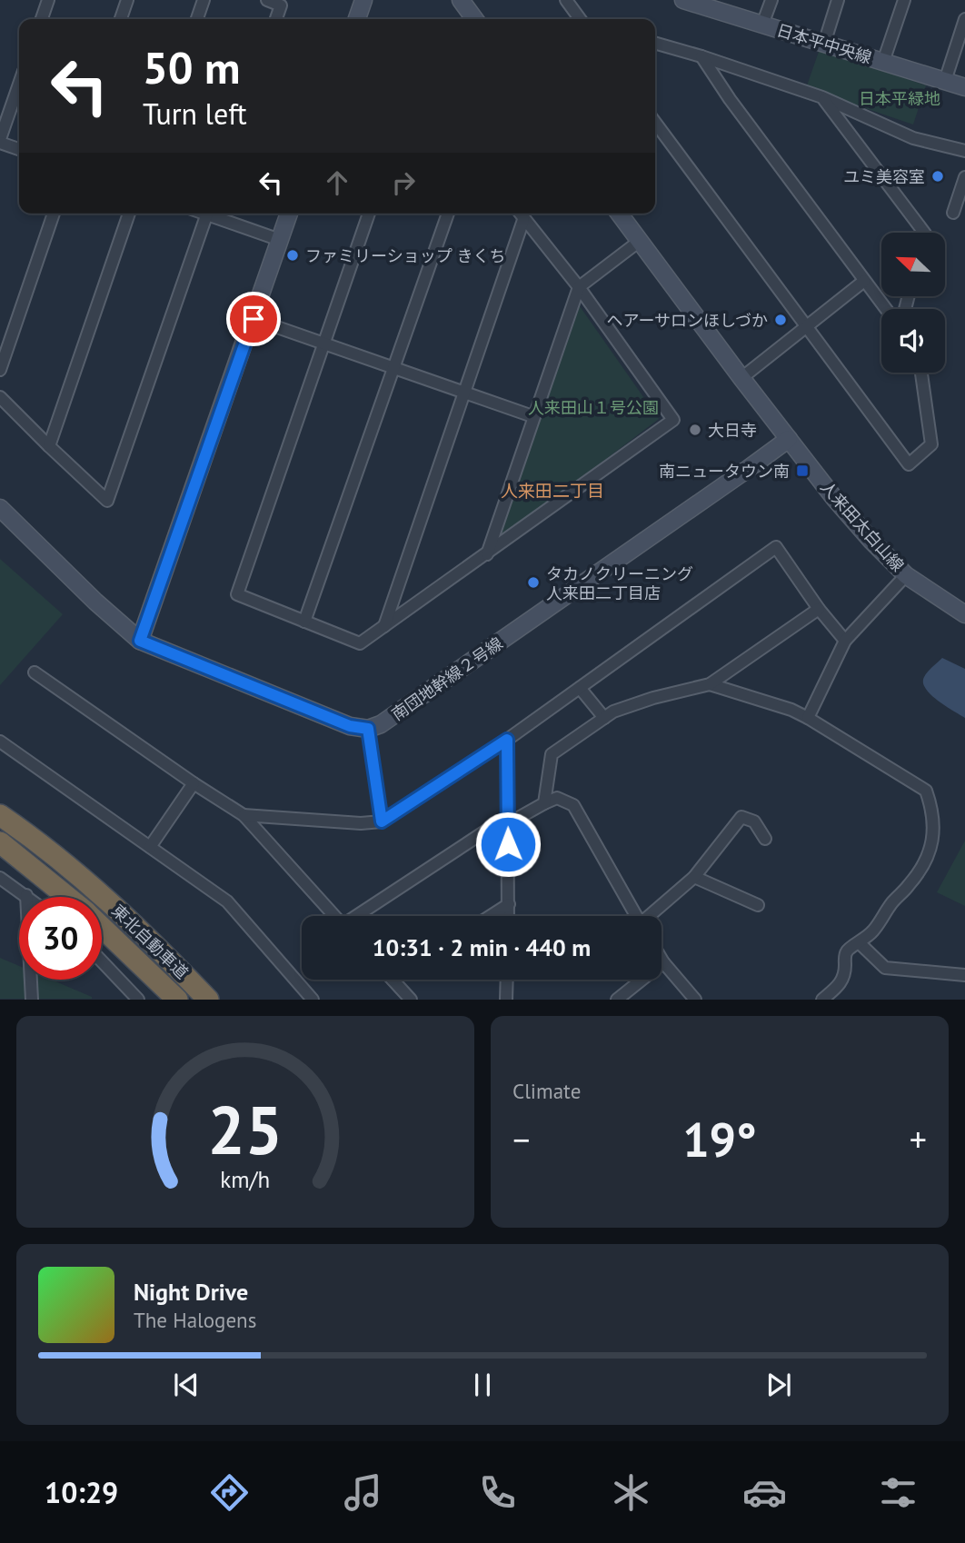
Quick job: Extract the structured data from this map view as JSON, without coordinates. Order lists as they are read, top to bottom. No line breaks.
{"streets":{"highway":["東北自動車道"],"street":["日本平中央線","人来田太白山線","南団地幹線２号線"]},"crossings":[["人来田太白山線","南団地幹線２号線"]],"districts":["人来田二丁目"],"parks":["日本平緑地","人来田山１号公園"],"places":{"other":["ユミ美容室","ファミリーショップ きくち","ヘアーサロンほしづか","大日寺","タカノクリーニング 人来田二丁目店"],"transit":["南ニュータウン南"]},"north":"top left","page":{"turn":["50 m","Turn left"],"limit":"30","trip":"10:31 · 2 min · 440 m","tile":"Climate","heat":["−","19°","+"],"song":["Night Drive","The Halogens"],"tabs":"10:29","gauge":["25","km/h"]}}
